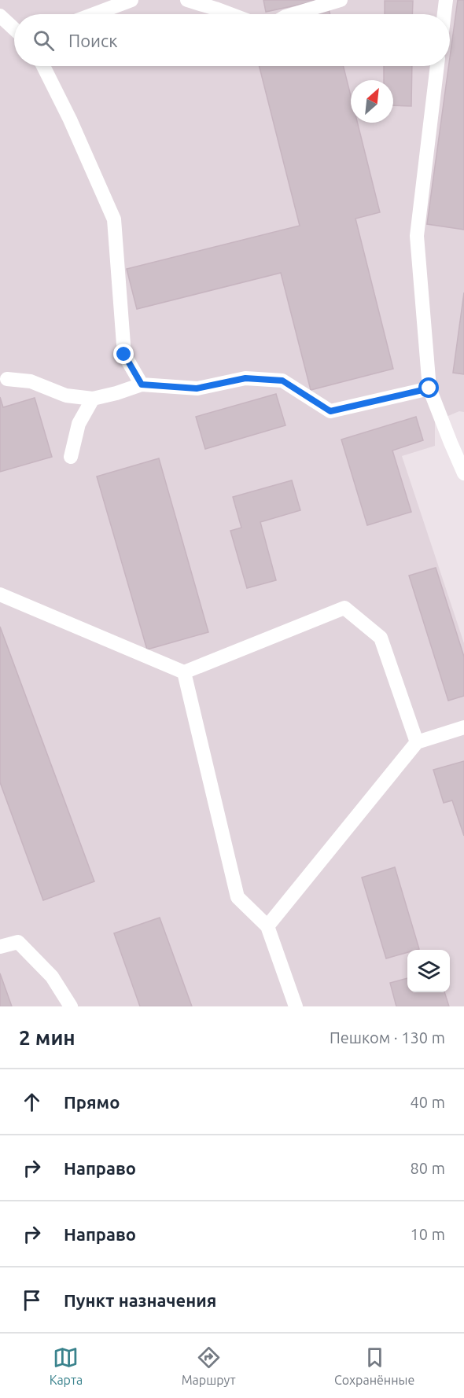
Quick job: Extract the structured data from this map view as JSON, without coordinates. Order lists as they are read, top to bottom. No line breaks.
{"north":"top right","page":{"search":"Поиск","heading":["2 мин","Пешком · 130 m"],"list":[["Прямо","40 m"],["Направо","80 m"],["Направо","10 m"],"Пункт назначения"],"nav":["Карта","Маршрут","Сохранённые"]}}
